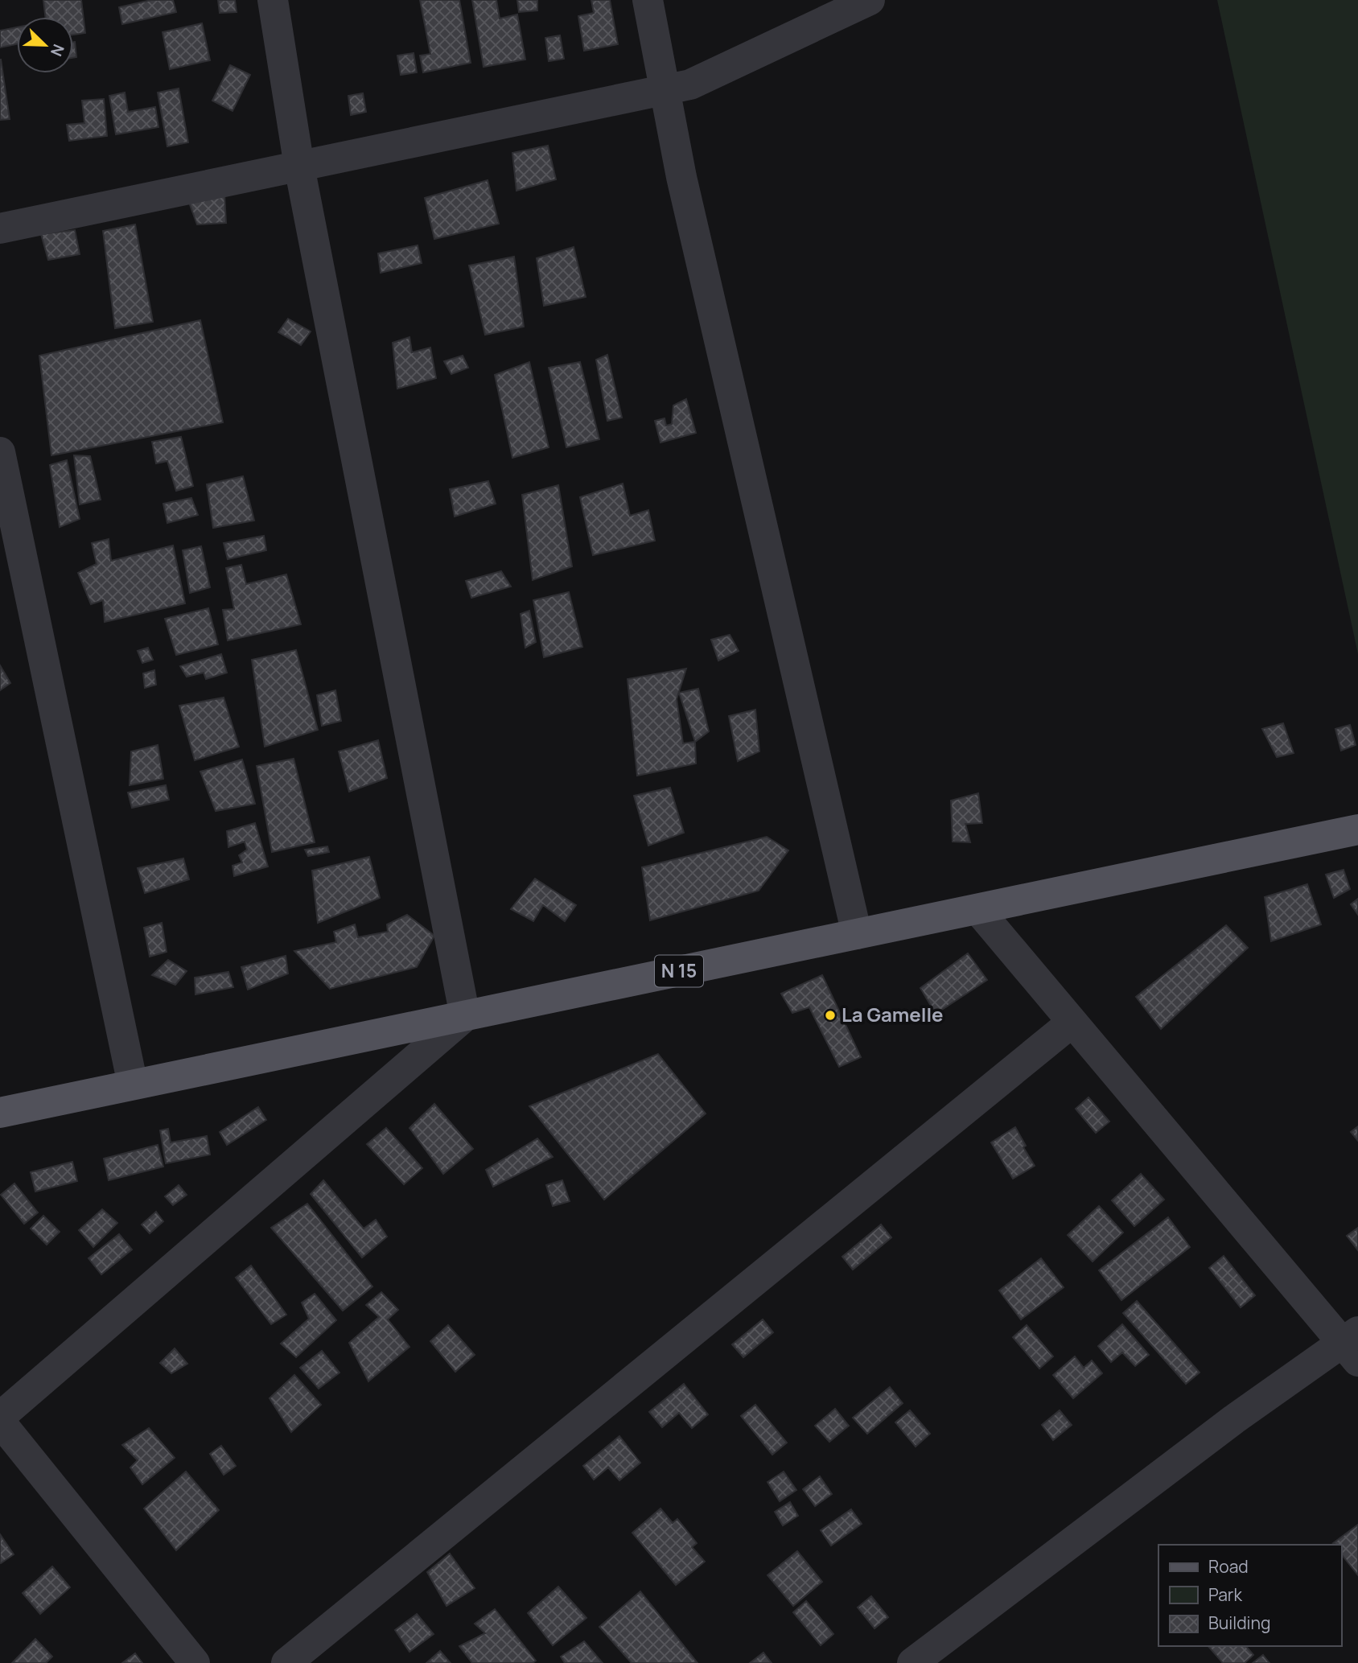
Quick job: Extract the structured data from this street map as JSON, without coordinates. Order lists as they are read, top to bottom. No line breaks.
{"streets":{"main road":["N 15"]},"places":["La Gamelle"],"legend":["Road","Park","Building"],"north":"bottom right"}
